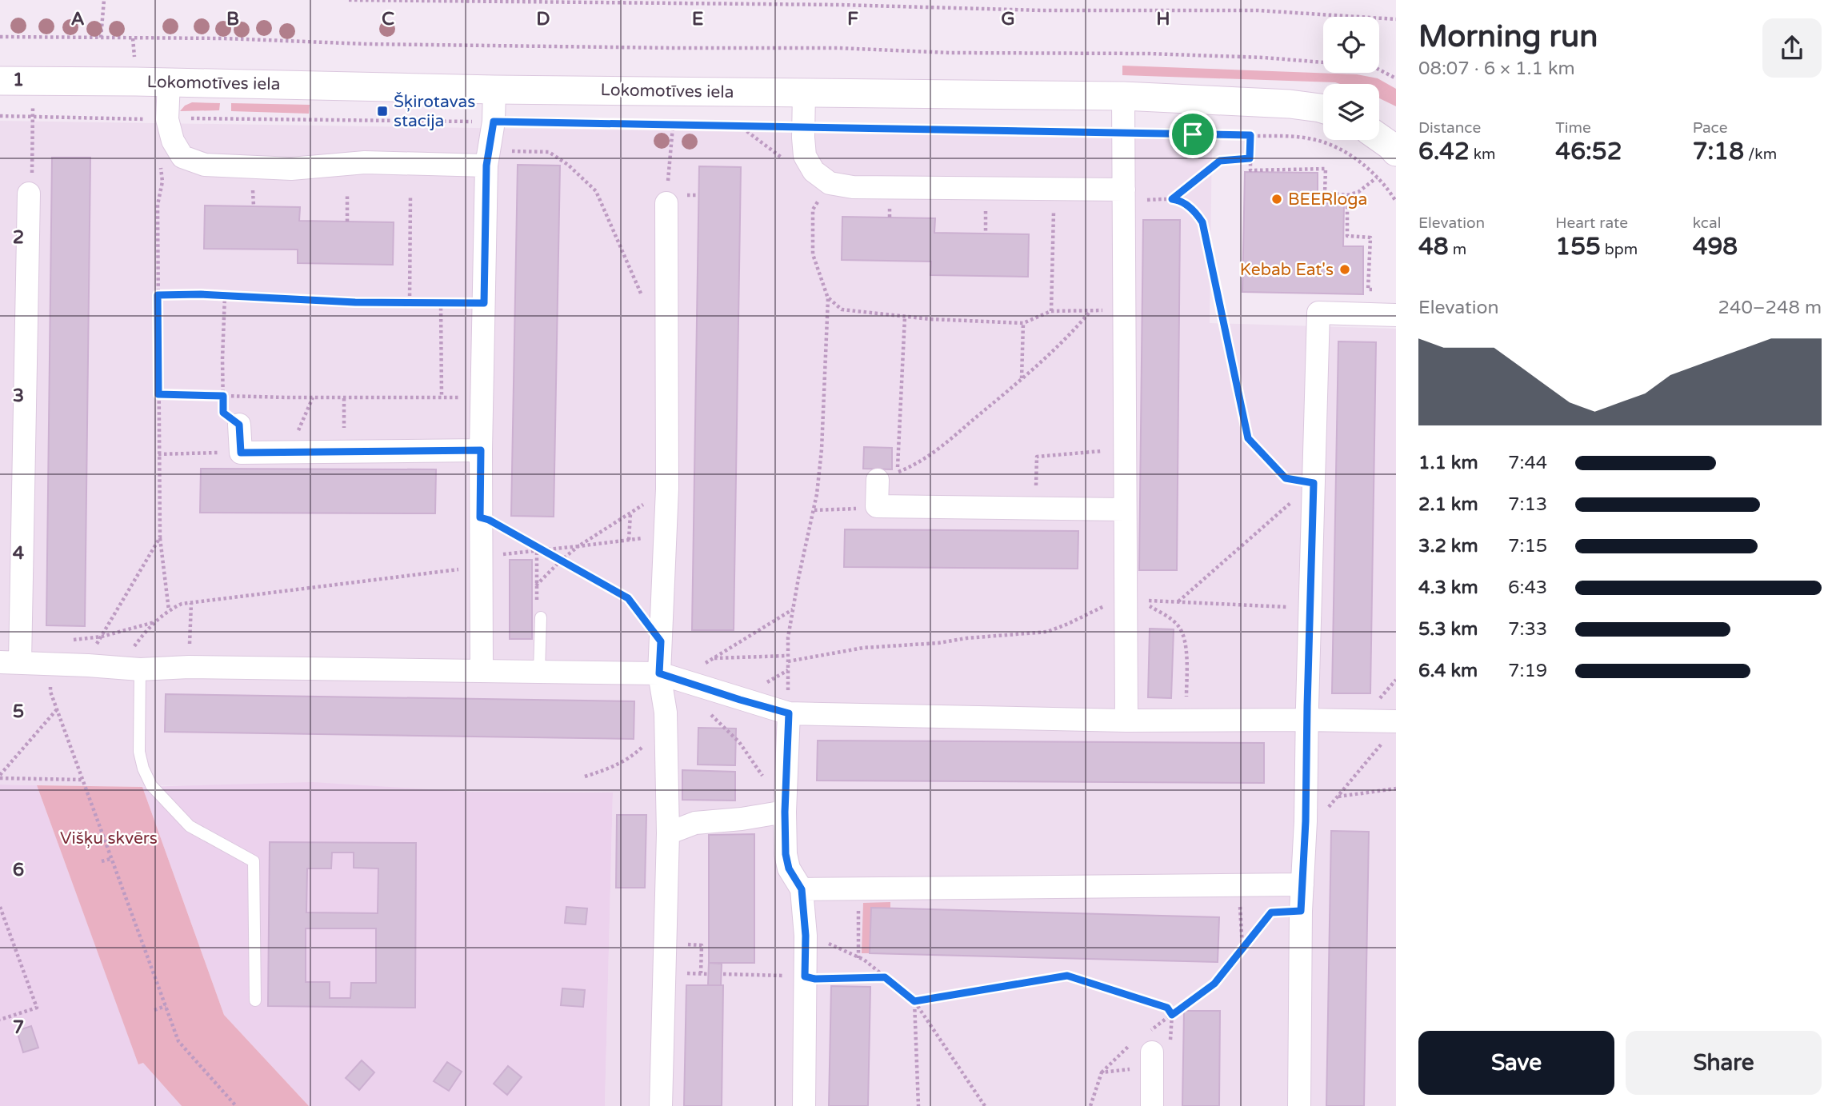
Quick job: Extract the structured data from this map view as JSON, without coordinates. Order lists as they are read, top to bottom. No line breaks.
{"streets":{"street":["Lokomotīves iela"]},"parks":["Višķu skvērs"],"places":{"transit":["Šķirotavas stacija"],"other":["BEERloga","Kebab Eat's"]},"page":{"heading":["Morning run","08:07 · 6 × 1.1 km"],"stats":[["Distance","6.42 km"],["Time","46:52"],["Pace","7:18 /km"],["Elevation","48 m"],["Heart rate","155 bpm"],["kcal","498"]],"chart":["Elevation","240–248 m"],"list":[{"name":"1.1 km","note":"7:44"},{"name":"2.1 km","note":"7:13"},{"name":"3.2 km","note":"7:15"},{"name":"4.3 km","note":"6:43"},{"name":"5.3 km","note":"7:33"},{"name":"6.4 km","note":"7:19"}],"buttons":["Save","Share"]},"grid":{"columns":["A","B","C","D","E","F","G","H"],"rows":["1","2","3","4","5","6","7"]}}
